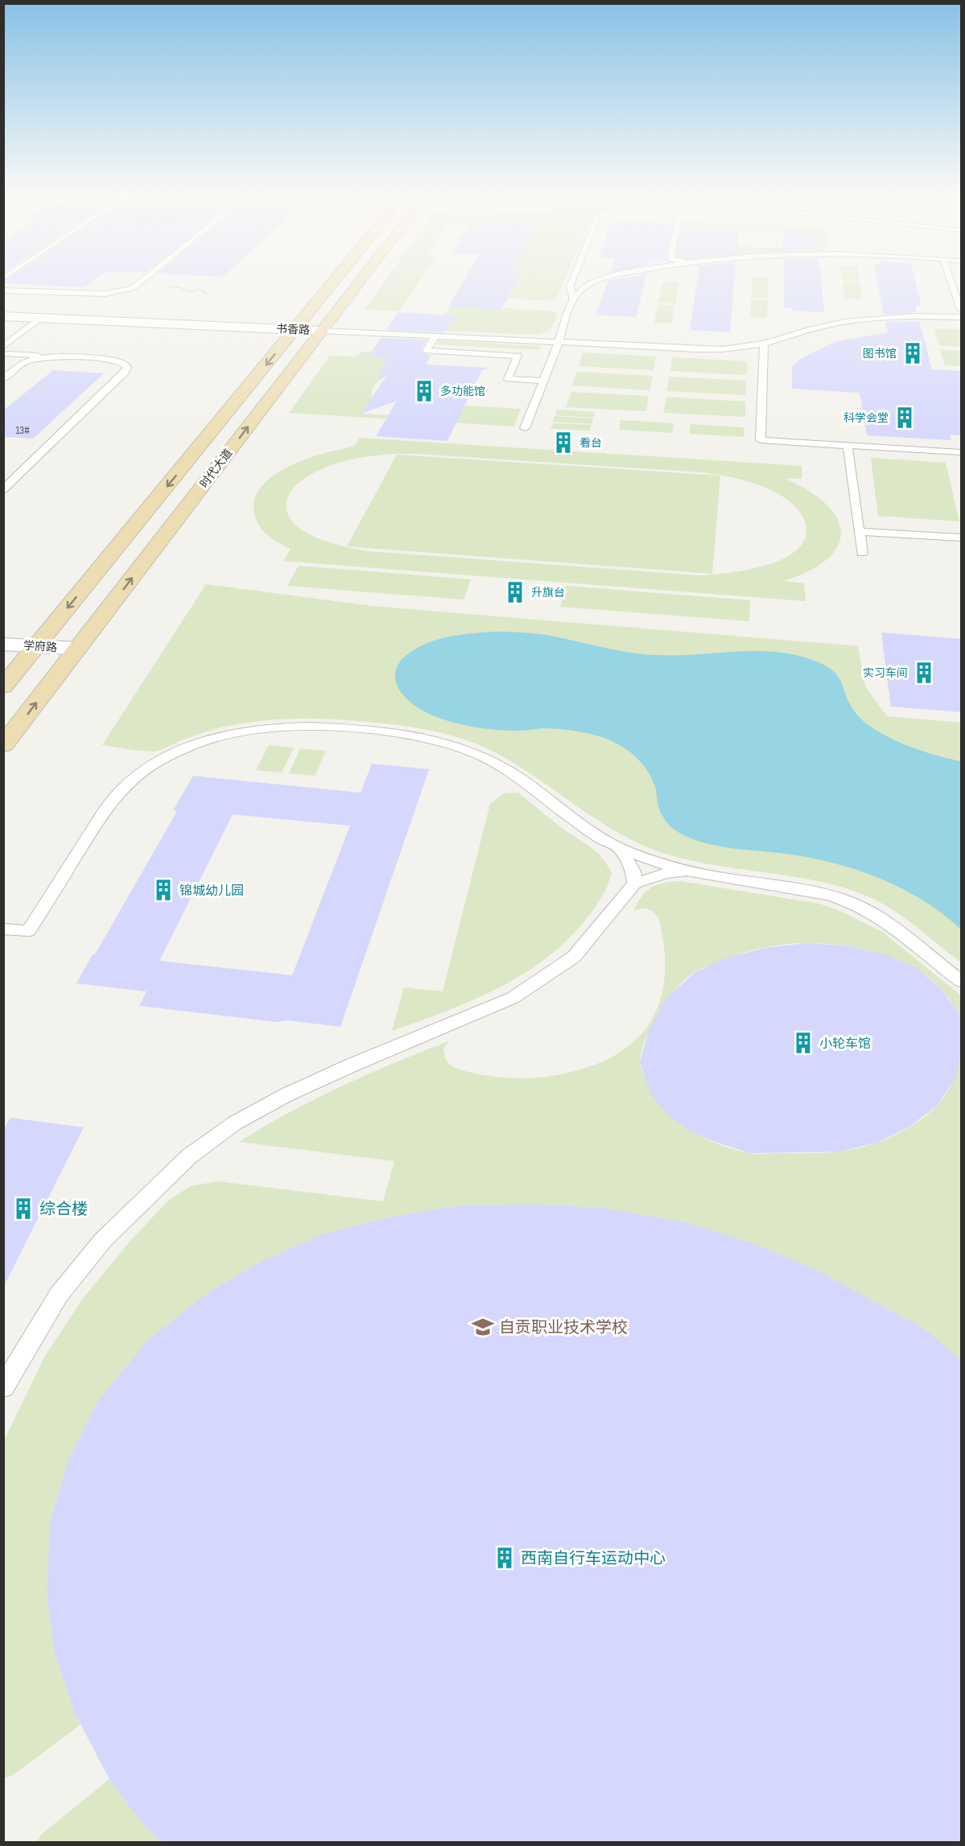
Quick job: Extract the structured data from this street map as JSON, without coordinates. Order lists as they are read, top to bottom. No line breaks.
{"streets":{"main road":["时代大道"],"street":["书香路","学府路"]},"crossings":[["书香路","时代大道"],["时代大道","学府路"]],"places":{"building":["图书馆","多功能馆","科学会堂","看台","升旗台","实习车间","锦城幼儿园","小轮车馆","综合楼","西南自行车运动中心"],"school or university":["自贡职业技术学校"]},"house_numbers":["13#"]}
